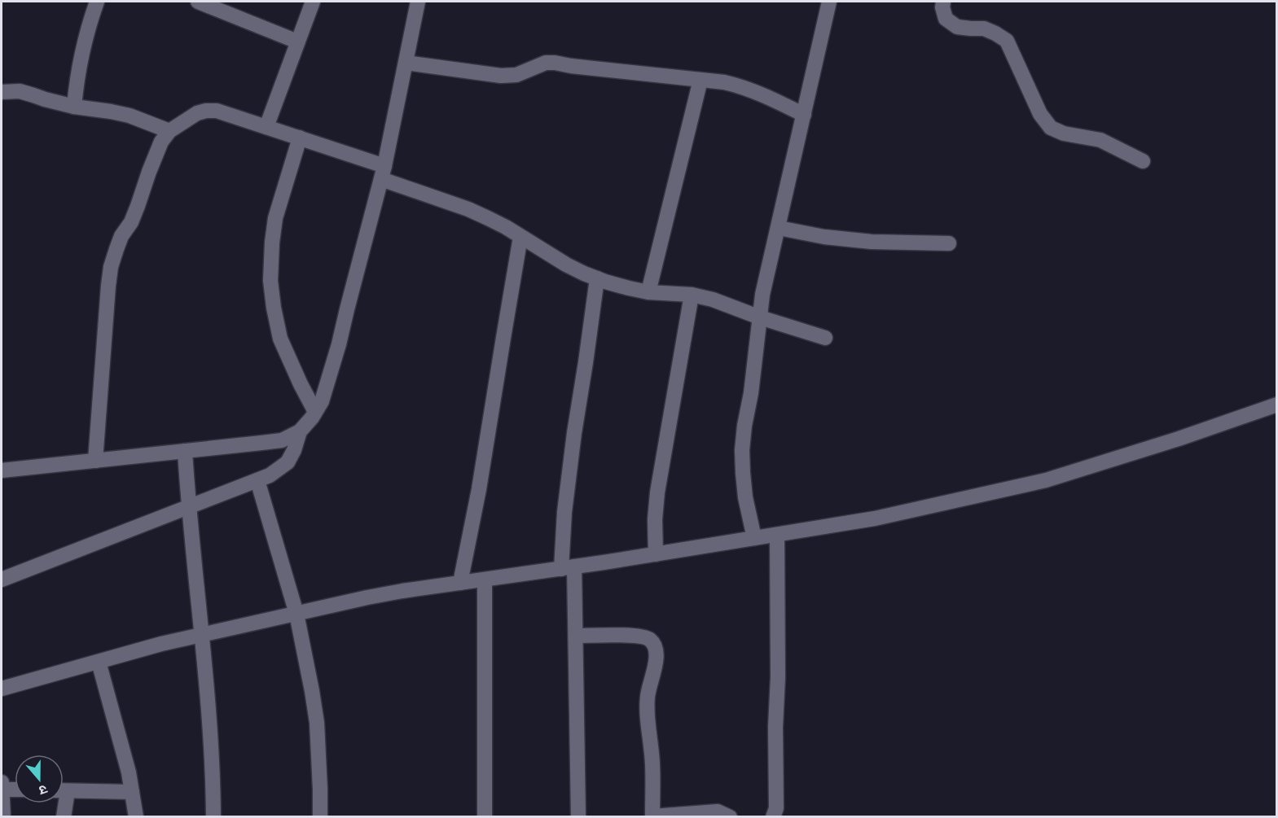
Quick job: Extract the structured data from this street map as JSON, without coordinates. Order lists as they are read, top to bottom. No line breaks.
{"north":"bottom"}
